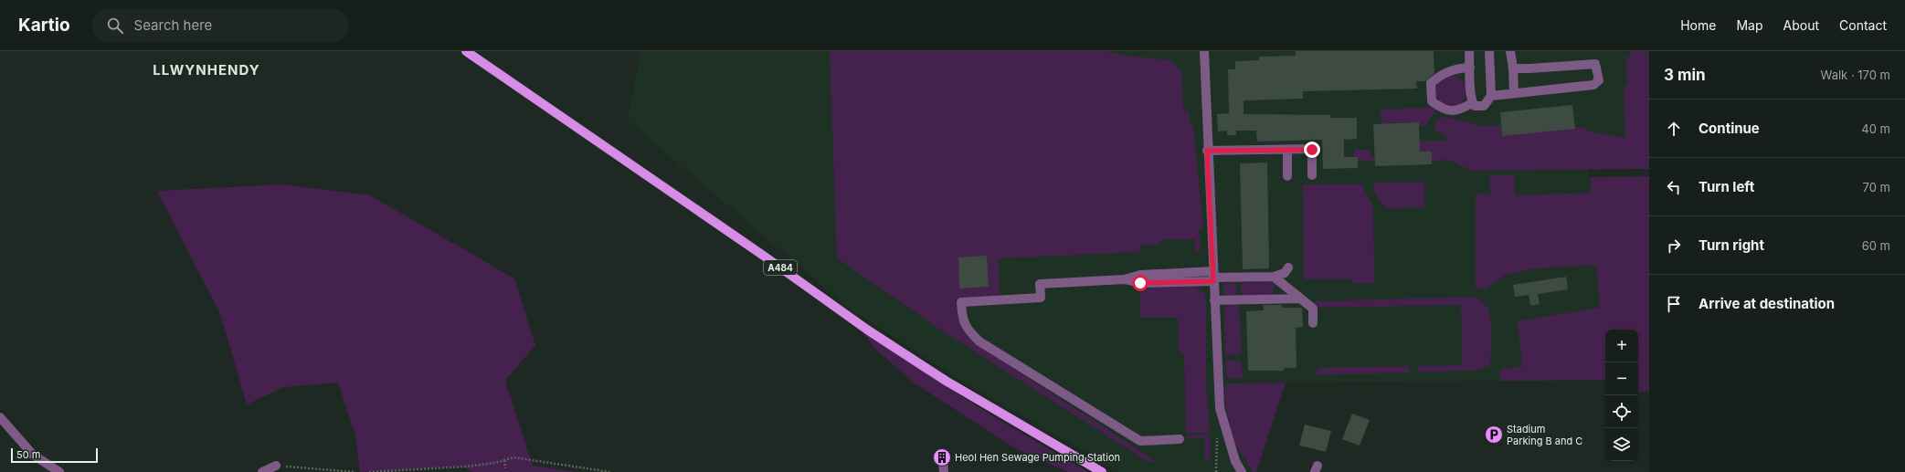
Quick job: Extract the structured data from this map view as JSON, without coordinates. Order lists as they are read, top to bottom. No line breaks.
{"streets":{"main road":["A484"]},"districts":["LLWYNHENDY"],"places":{"parking":["Stadium Parking B and C"],"building":["Heol Hen Sewage Pumping Station"]},"scale_bar":"50 m","page":{"header":"Kartio","search":"Search here","nav":["Home","Map","About","Contact"],"heading":["3 min","Walk · 170 m"],"list":[["Continue","40 m"],["Turn left","70 m"],["Turn right","60 m"],"Arrive at destination"],"map_buttons":["+","−"],"scale":"50 m"}}
